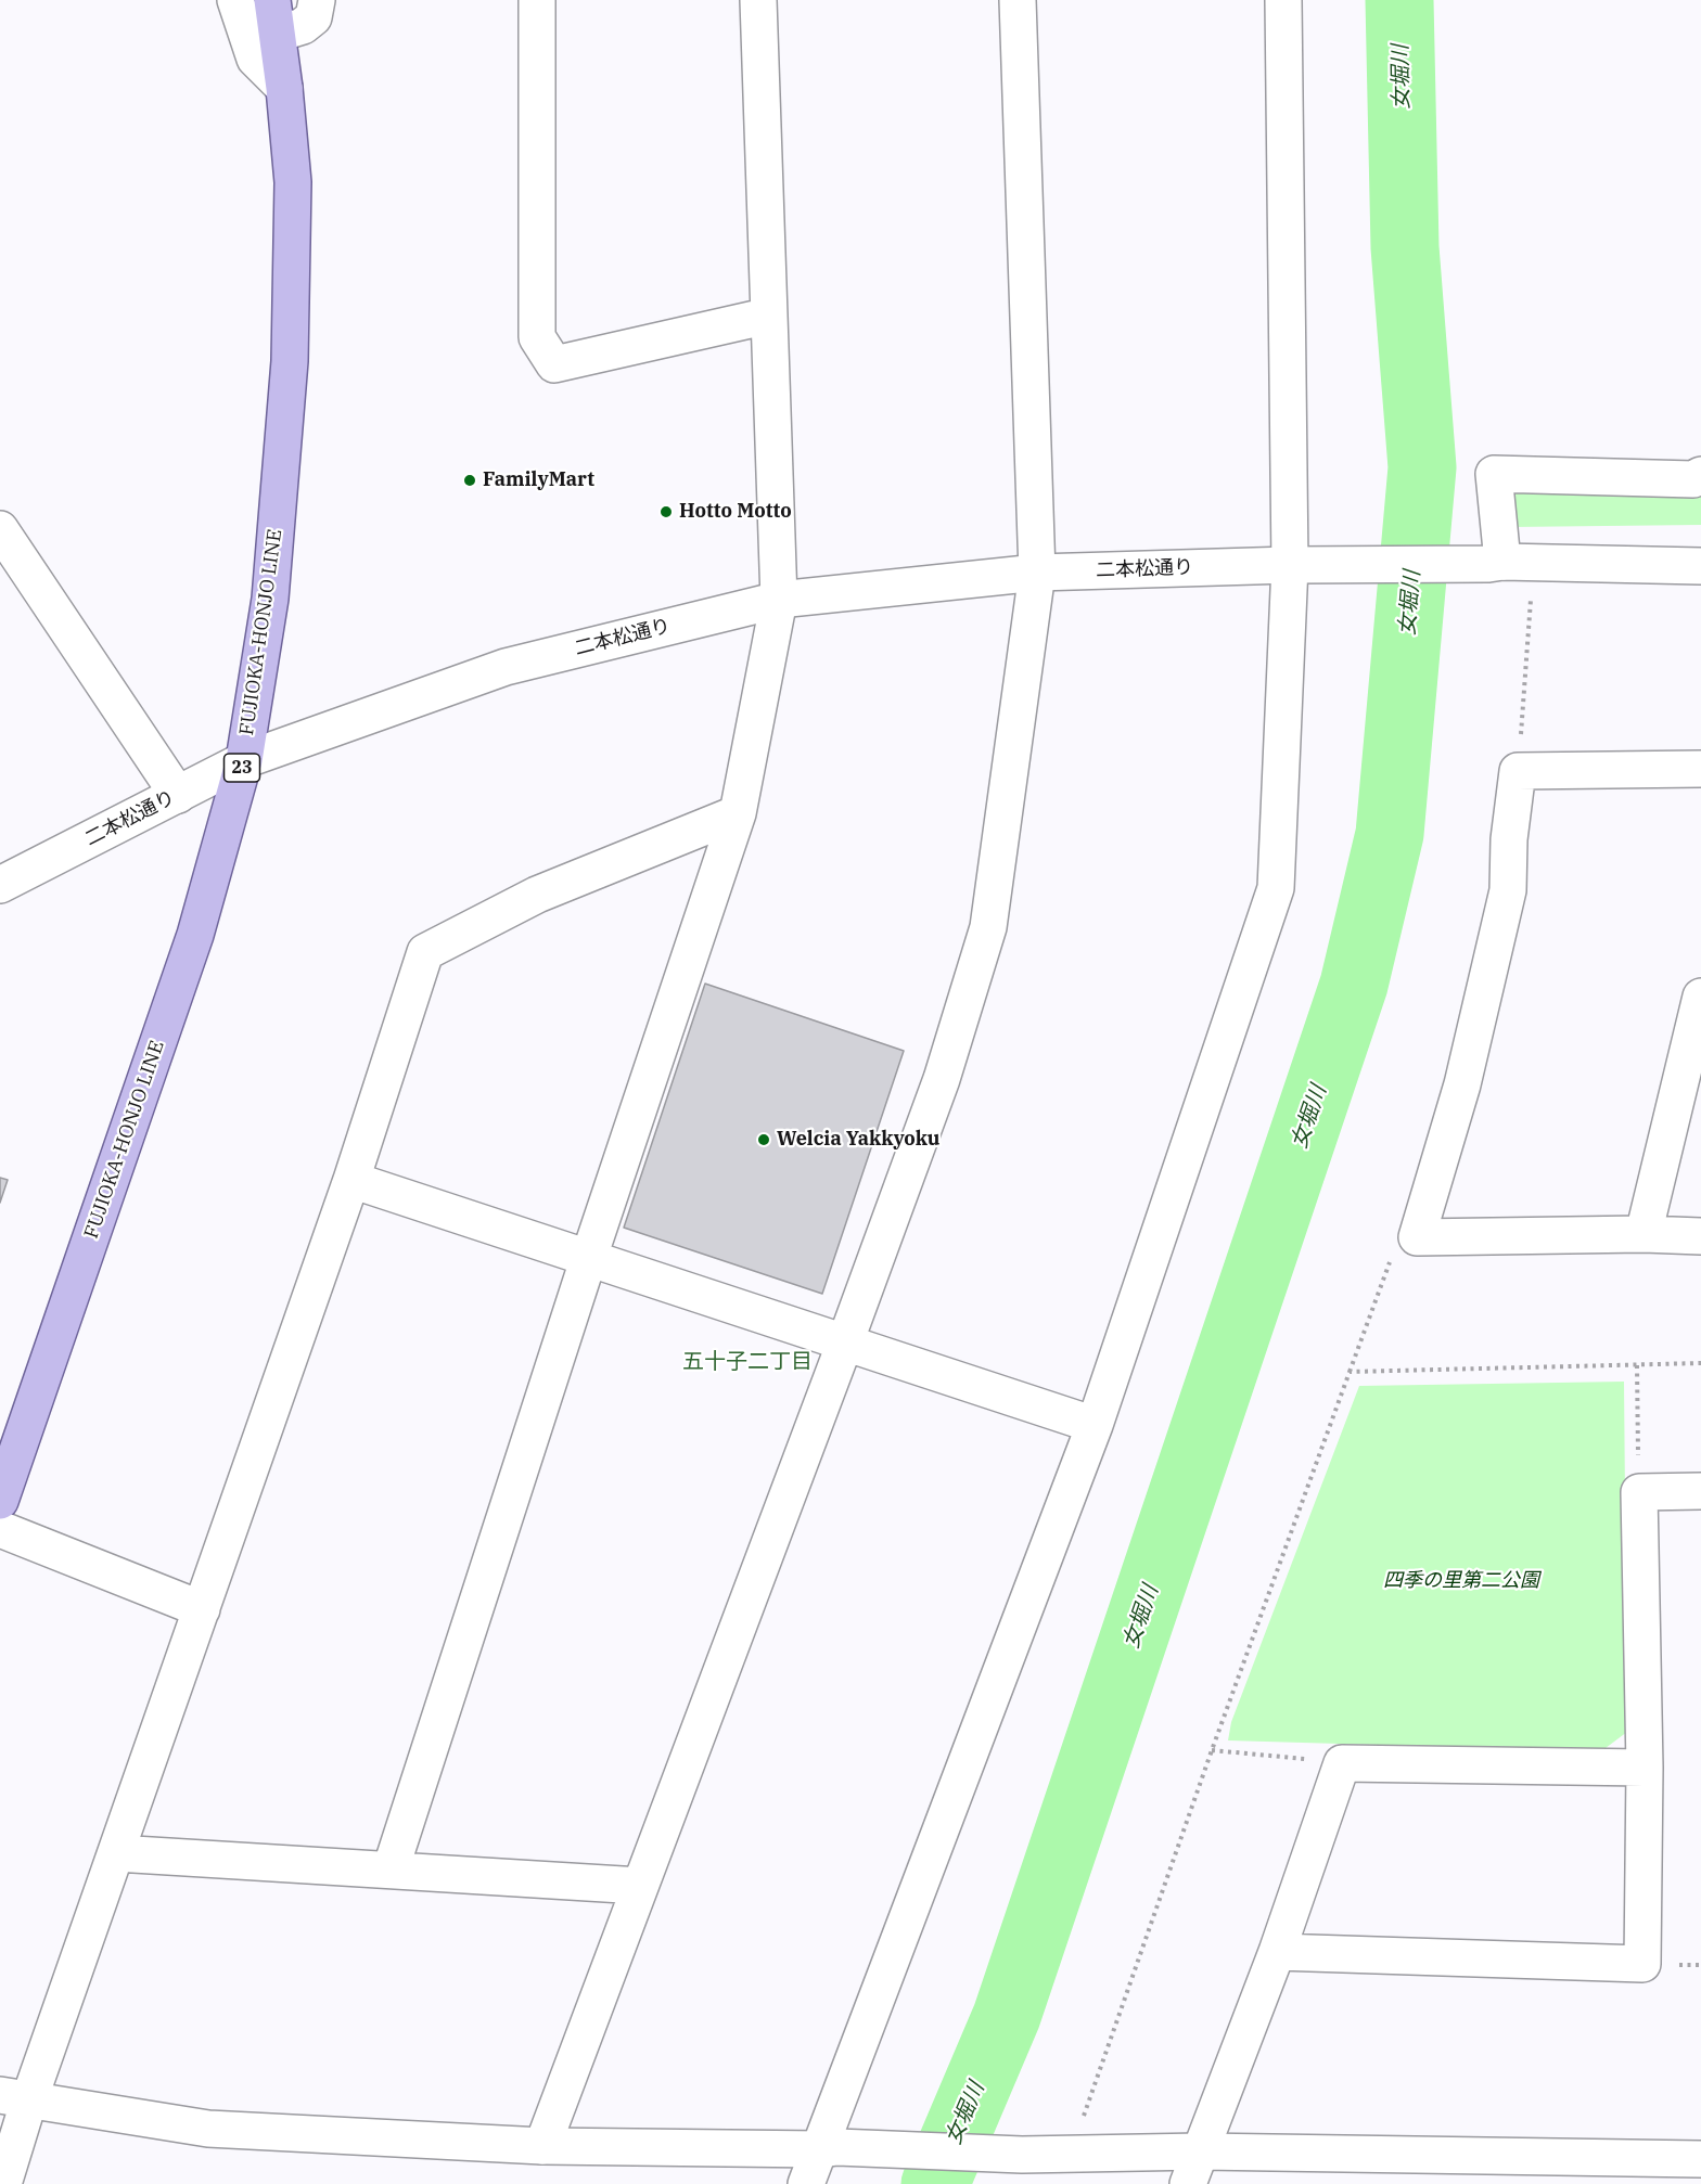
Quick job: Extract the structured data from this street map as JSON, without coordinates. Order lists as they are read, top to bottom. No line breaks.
{"streets":{"main road":["FUJIOKA-HONJO LINE","23"],"street":["二本松通り"]},"crossings":[["二本松通り","FUJIOKA-HONJO LINE"]],"districts":["五十子二丁目"],"water":["女堀川"],"parks":["四季の里第二公園"],"places":["FamilyMart","Hotto Motto","Welcia Yakkyoku"]}
